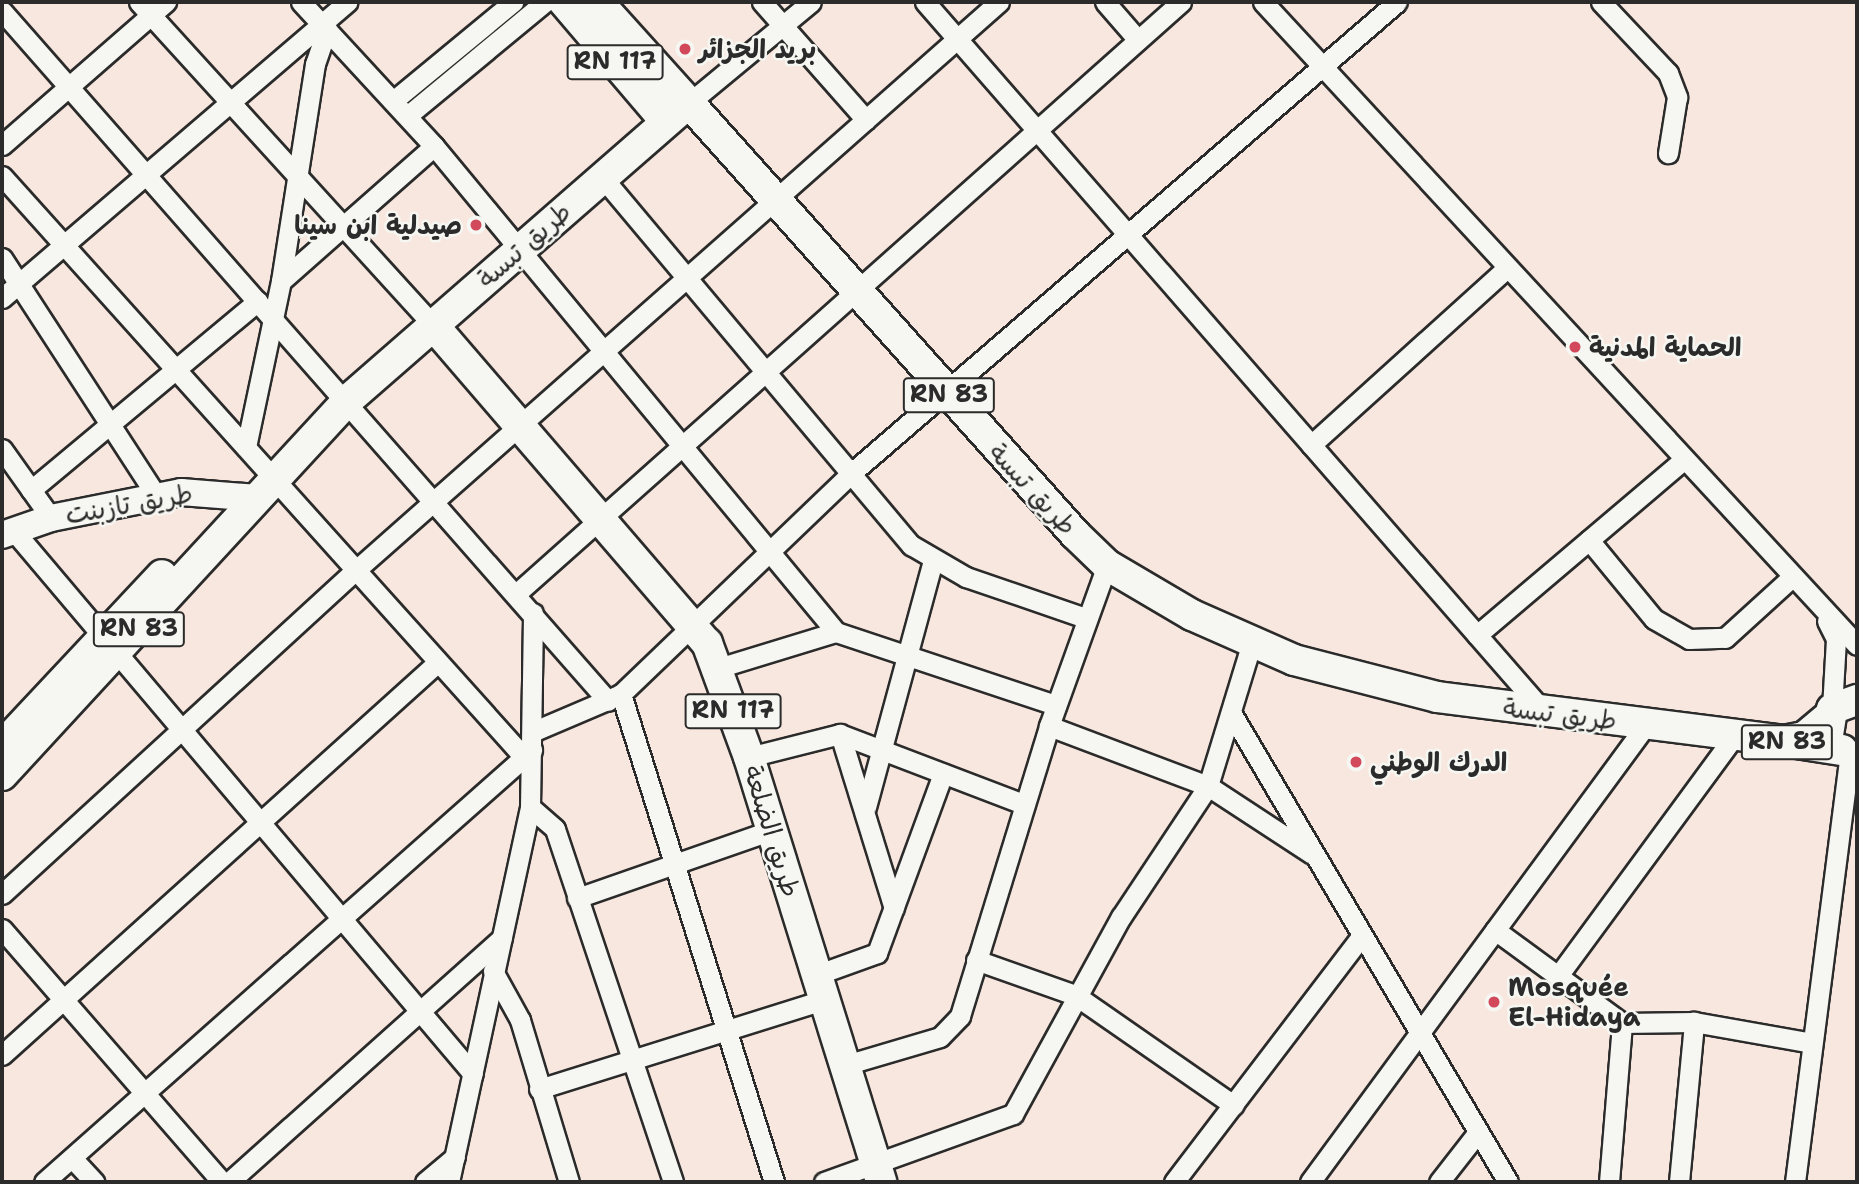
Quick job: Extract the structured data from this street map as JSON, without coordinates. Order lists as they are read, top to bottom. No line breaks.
{"streets":{"main road":["RN 117","طريق تبسة","RN 83","طريق الضلعة"],"street":["طريق تازبنت"]},"crossings":[["RN 117","طريق تبسة"],["طريق تبسة","RN 83"],["طريق تبسة","طريق تازبنت"],["طريق تبسة","طريق الضلعة"]],"places":["بريد الجزائر","صيدلية ابن سينا","الحماية المدنية","الدرك الوطني","Mosquée El-Hidaya"]}
